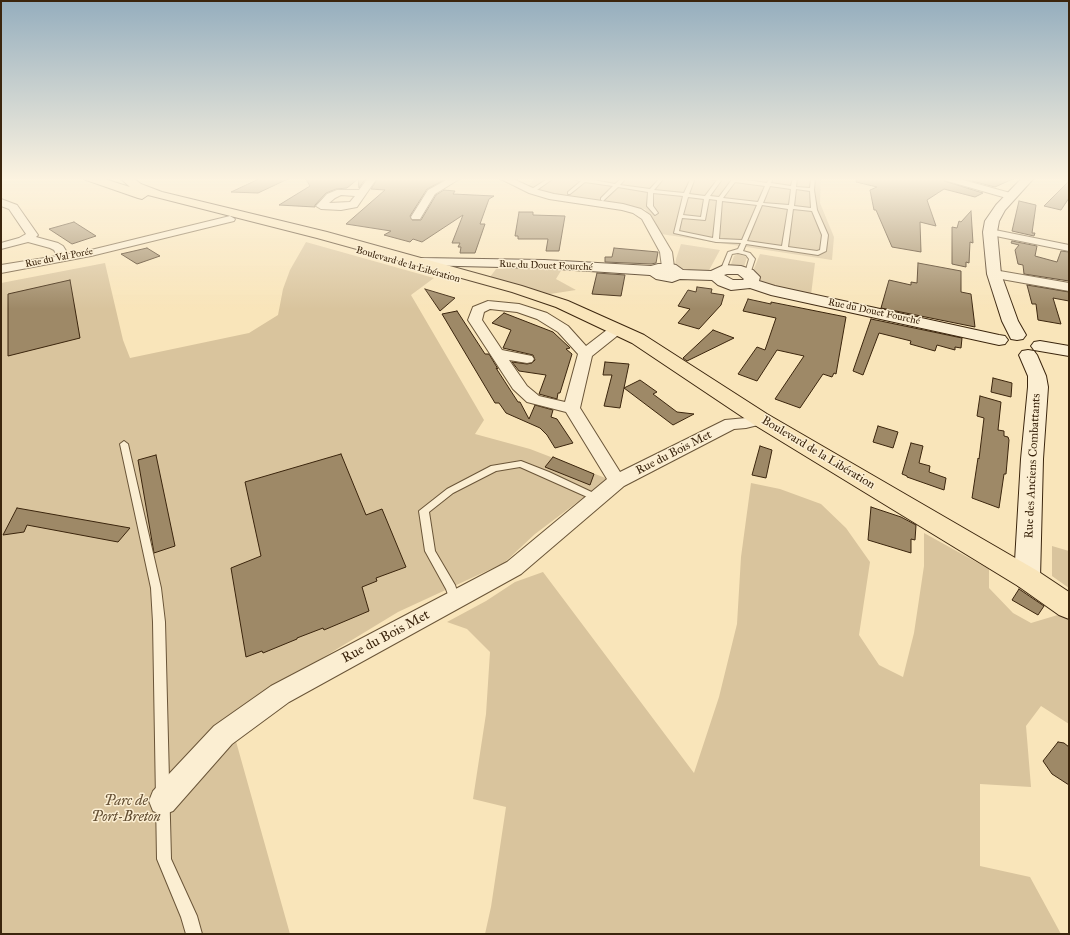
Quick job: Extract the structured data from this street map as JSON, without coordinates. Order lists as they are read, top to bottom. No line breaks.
{"streets":{"main road":["Boulevard de la Libération","Rue du Douet Fourché","Rue des Anciens Combattants"],"street":["Rue du Val Porée","Rue du Bois Met"]},"crossings":[["Boulevard de la Libération","Rue du Douet Fourché"],["Boulevard de la Libération","Rue du Bois Met"],["Boulevard de la Libération","Rue des Anciens Combattants"]],"parks":["Parc de Port-Breton"]}
